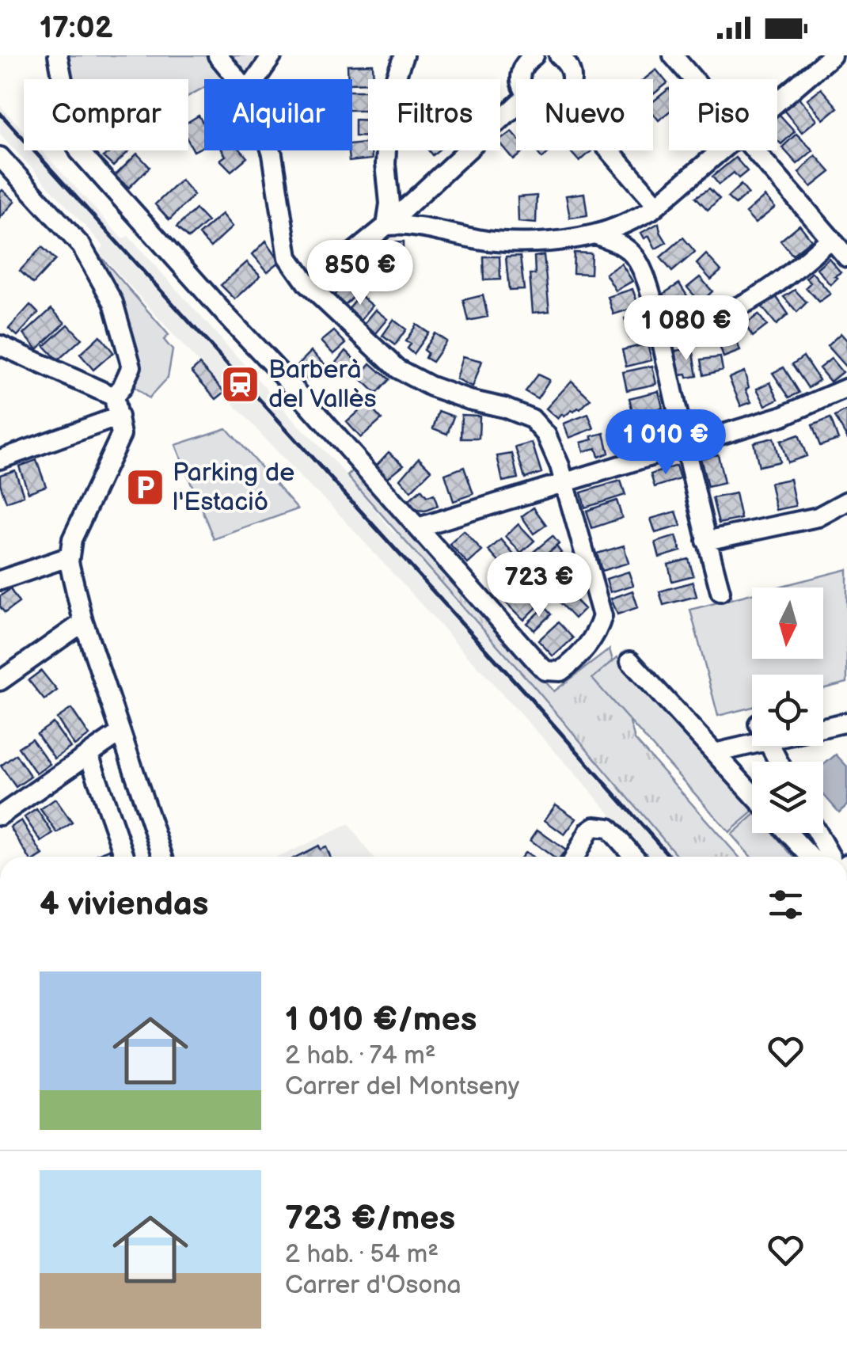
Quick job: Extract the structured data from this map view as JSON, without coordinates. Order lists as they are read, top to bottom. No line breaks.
{"places":{"station":["Barberà del Vallès"],"parking":["Parking de l'Estació"]},"north":"bottom","page":{"status":"17:02","chip":["Comprar","Alquilar","Filtros","Nuevo","Piso"],"price":["850 €","1 080 €","1 010 €","723 €"],"heading":"4 viviendas","list":[{"name":"1 010 €/mes","note":"2 hab. · 74 m² · Carrer del Montseny"},{"name":"723 €/mes","note":"2 hab. · 54 m² · Carrer d'Osona"}]}}
